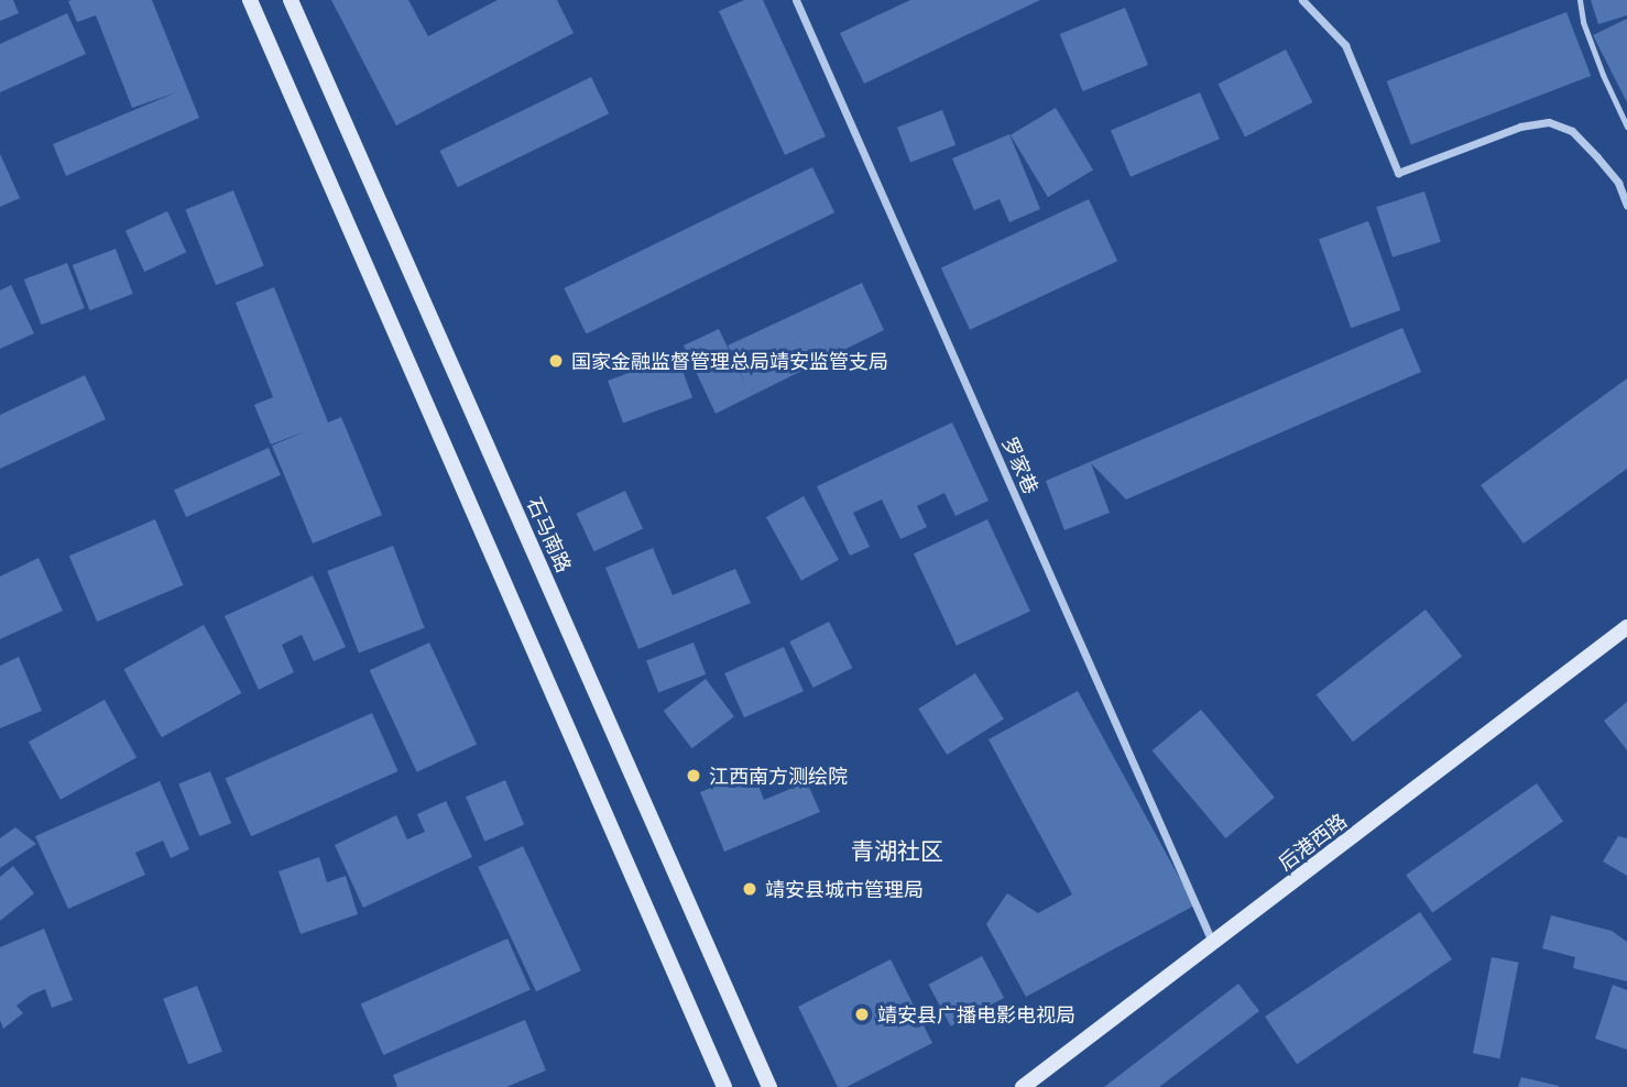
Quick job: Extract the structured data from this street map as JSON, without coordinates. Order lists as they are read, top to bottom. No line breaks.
{"streets":{"main road":["石马南路","后港西路"],"street":["罗家巷"]},"crossings":[["罗家巷","后港西路"]],"districts":["青湖社区"],"places":["国家金融监督管理总局靖安监管支局","江西南方测绘院","靖安县城市管理局","靖安县广播电影电视局"]}
